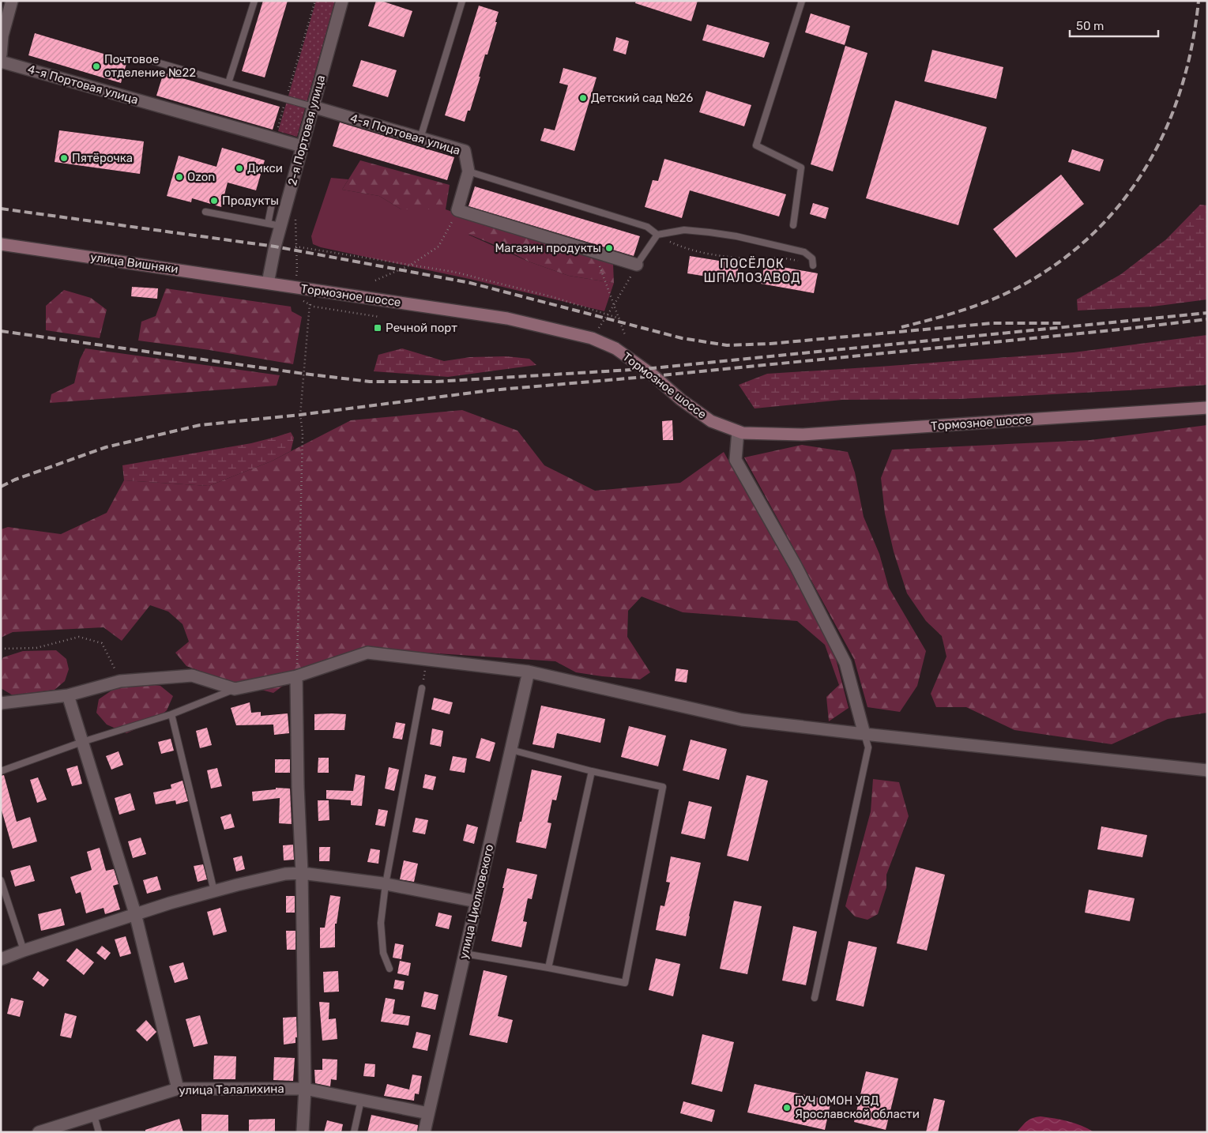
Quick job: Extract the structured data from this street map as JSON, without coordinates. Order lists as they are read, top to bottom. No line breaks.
{"streets":{"street":["4-я Портовая улица","2-я Портовая улица","улица Вишняки","Тормозное шоссе","улица Циолковского","улица Талалихина"]},"crossings":[["4-я Портовая улица","2-я Портовая улица"],["2-я Портовая улица","улица Вишняки"],["2-я Портовая улица","Тормозное шоссе"],["улица Вишняки","Тормозное шоссе"],["улица Циолковского","улица Талалихина"]],"districts":["ПОСЁЛОК ШПАЛОЗАВОД"],"places":{"other":["Почтовое отделение №22","Детский сад №26","Пятёрочка","Дикси","Ozon","Продукты","Магазин продукты","ГУЧ ОМОН УВД Ярославской области"],"transit":["Речной порт"]},"scale_bar":"50 m"}
